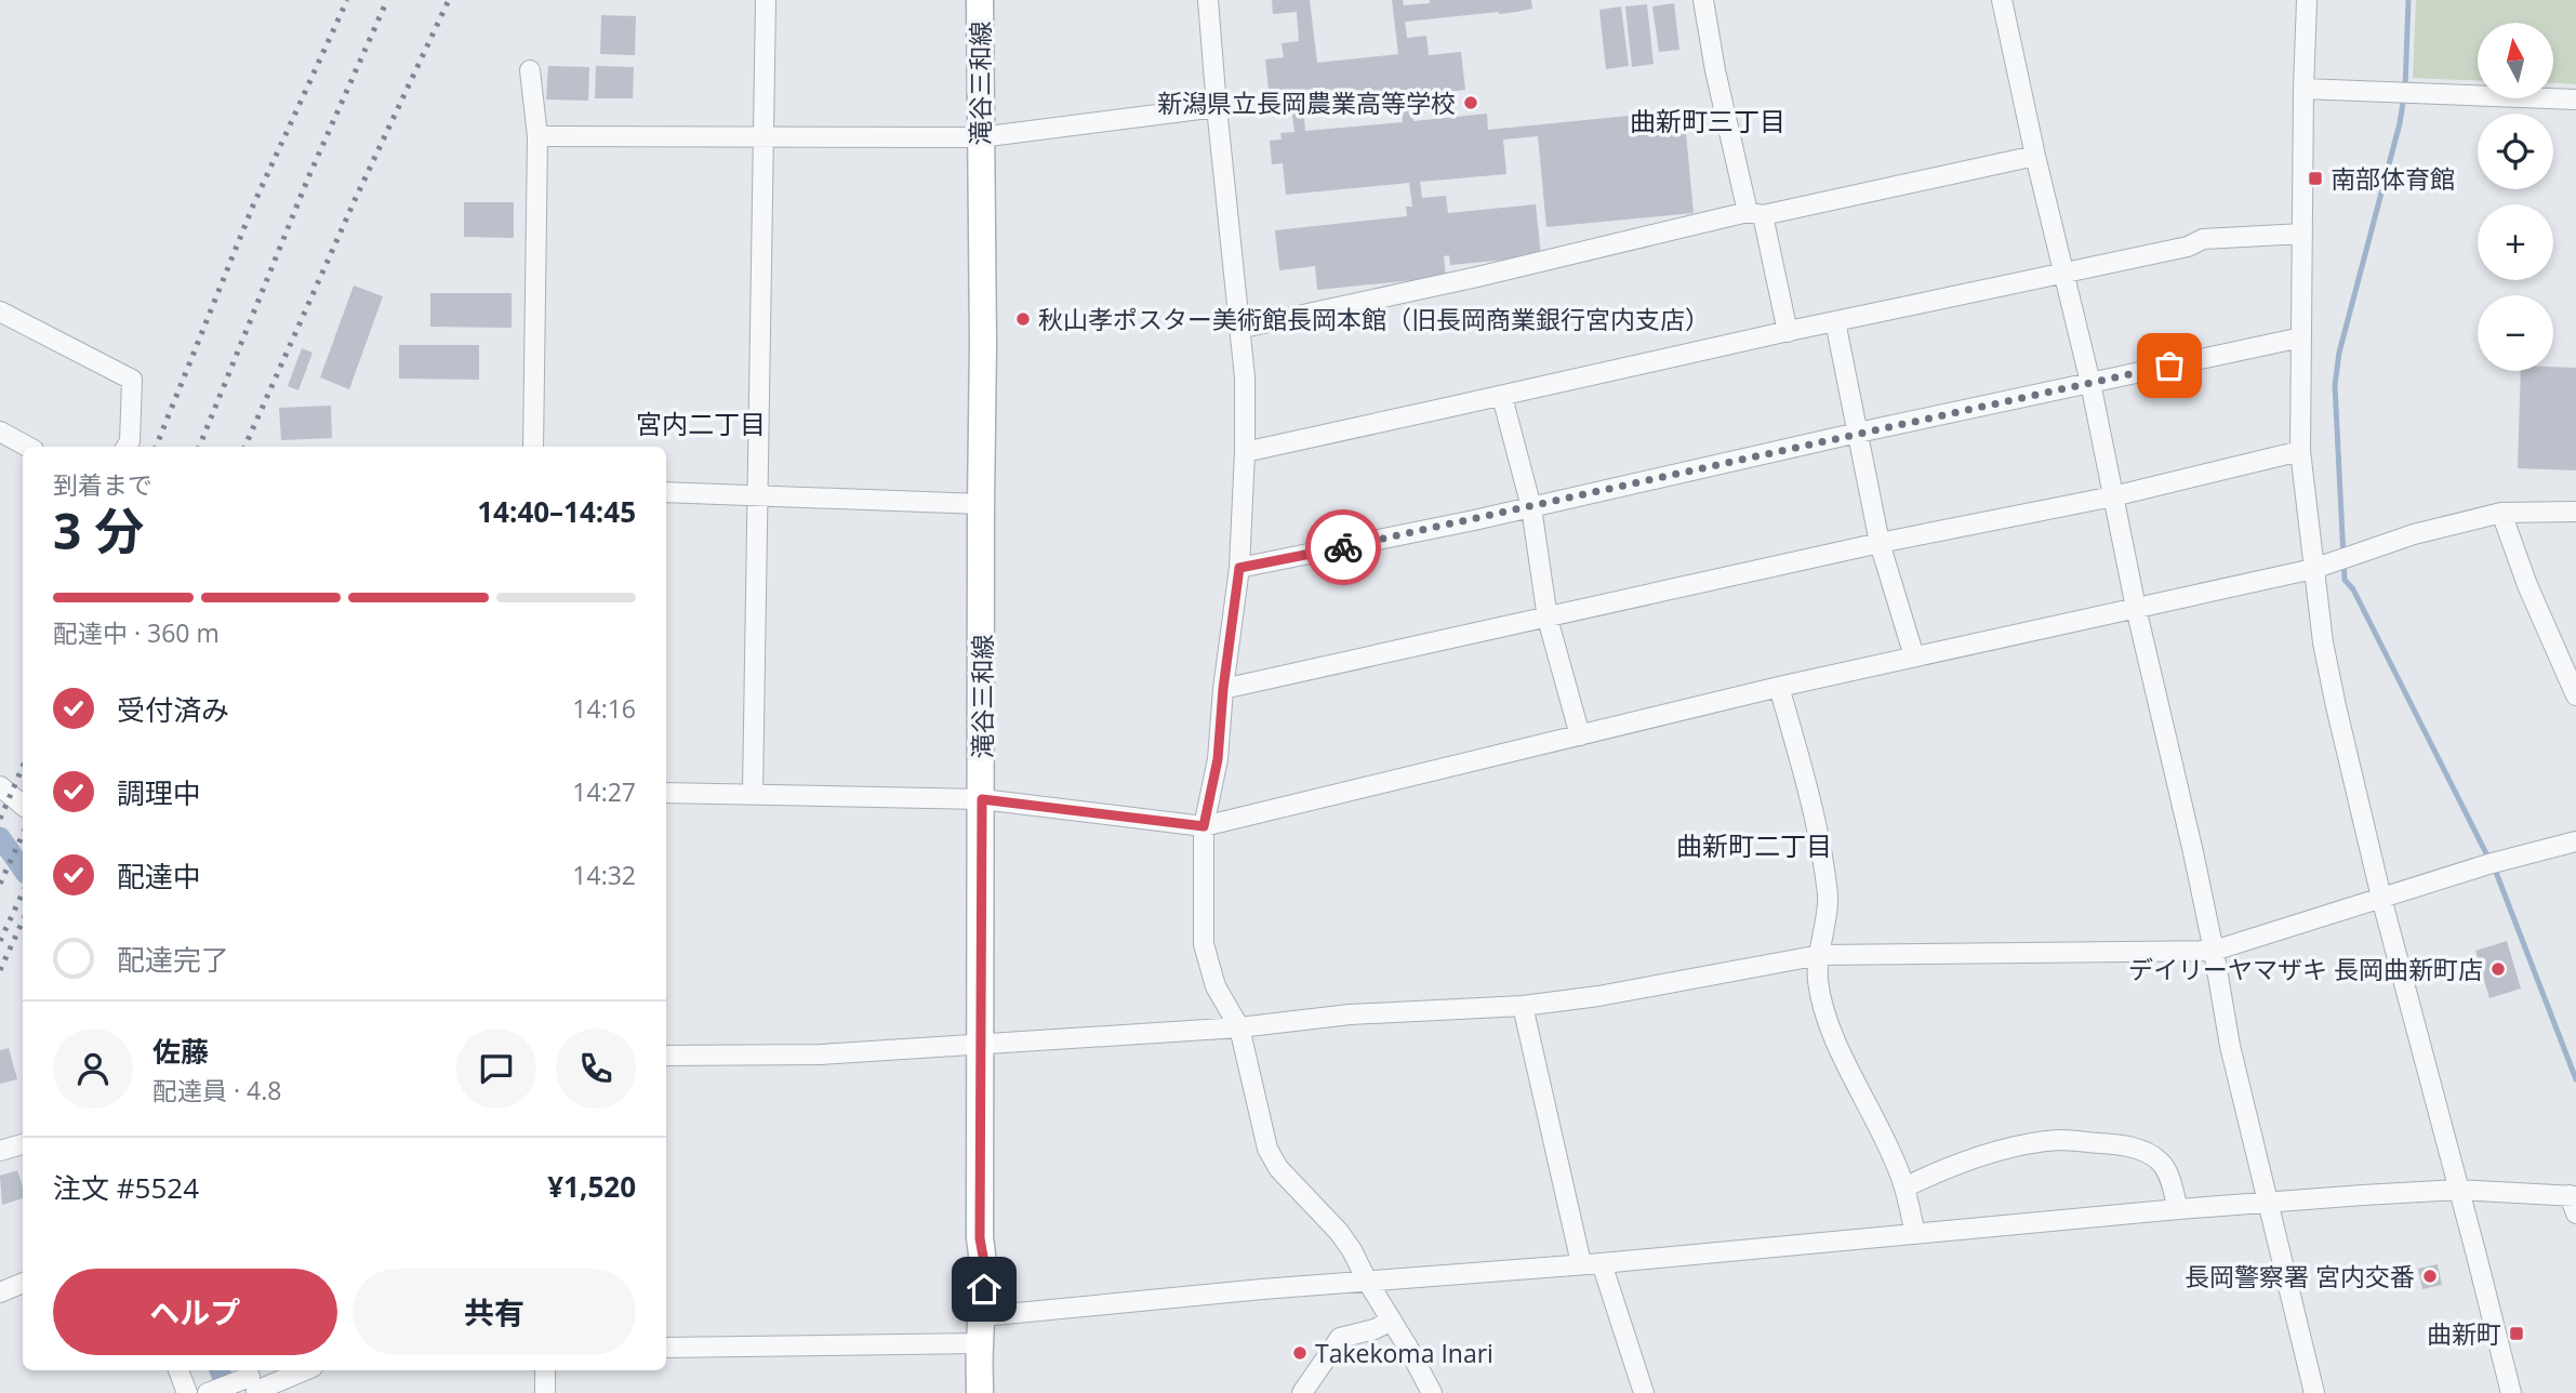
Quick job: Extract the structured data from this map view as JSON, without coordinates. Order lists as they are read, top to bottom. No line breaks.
{"streets":{"main road":["滝谷三和線"]},"districts":["曲新町三丁目","宮内二丁目","曲新町二丁目"],"places":{"other":["新潟県立長岡農業高等学校","秋山孝ポスター美術館長岡本館（旧長岡商業銀行宮内支店）","デイリーヤマザキ 長岡曲新町店","長岡警察署 宮内交番","Takekoma Inari"],"transit":["南部体育館","曲新町"]},"north":"top","page":{"map_buttons":["+","−"],"heading":["3 分","到着まで","14:40–14:45"],"panel":["佐藤","配達員 · 4.8","注文 #5524","¥1,520"],"bar":"配達中 · 360 m","list":[["受付済み","14:16"],["調理中","14:27"],["配達中","14:32"],"配達完了"],"buttons":["ヘルプ","共有"]}}
